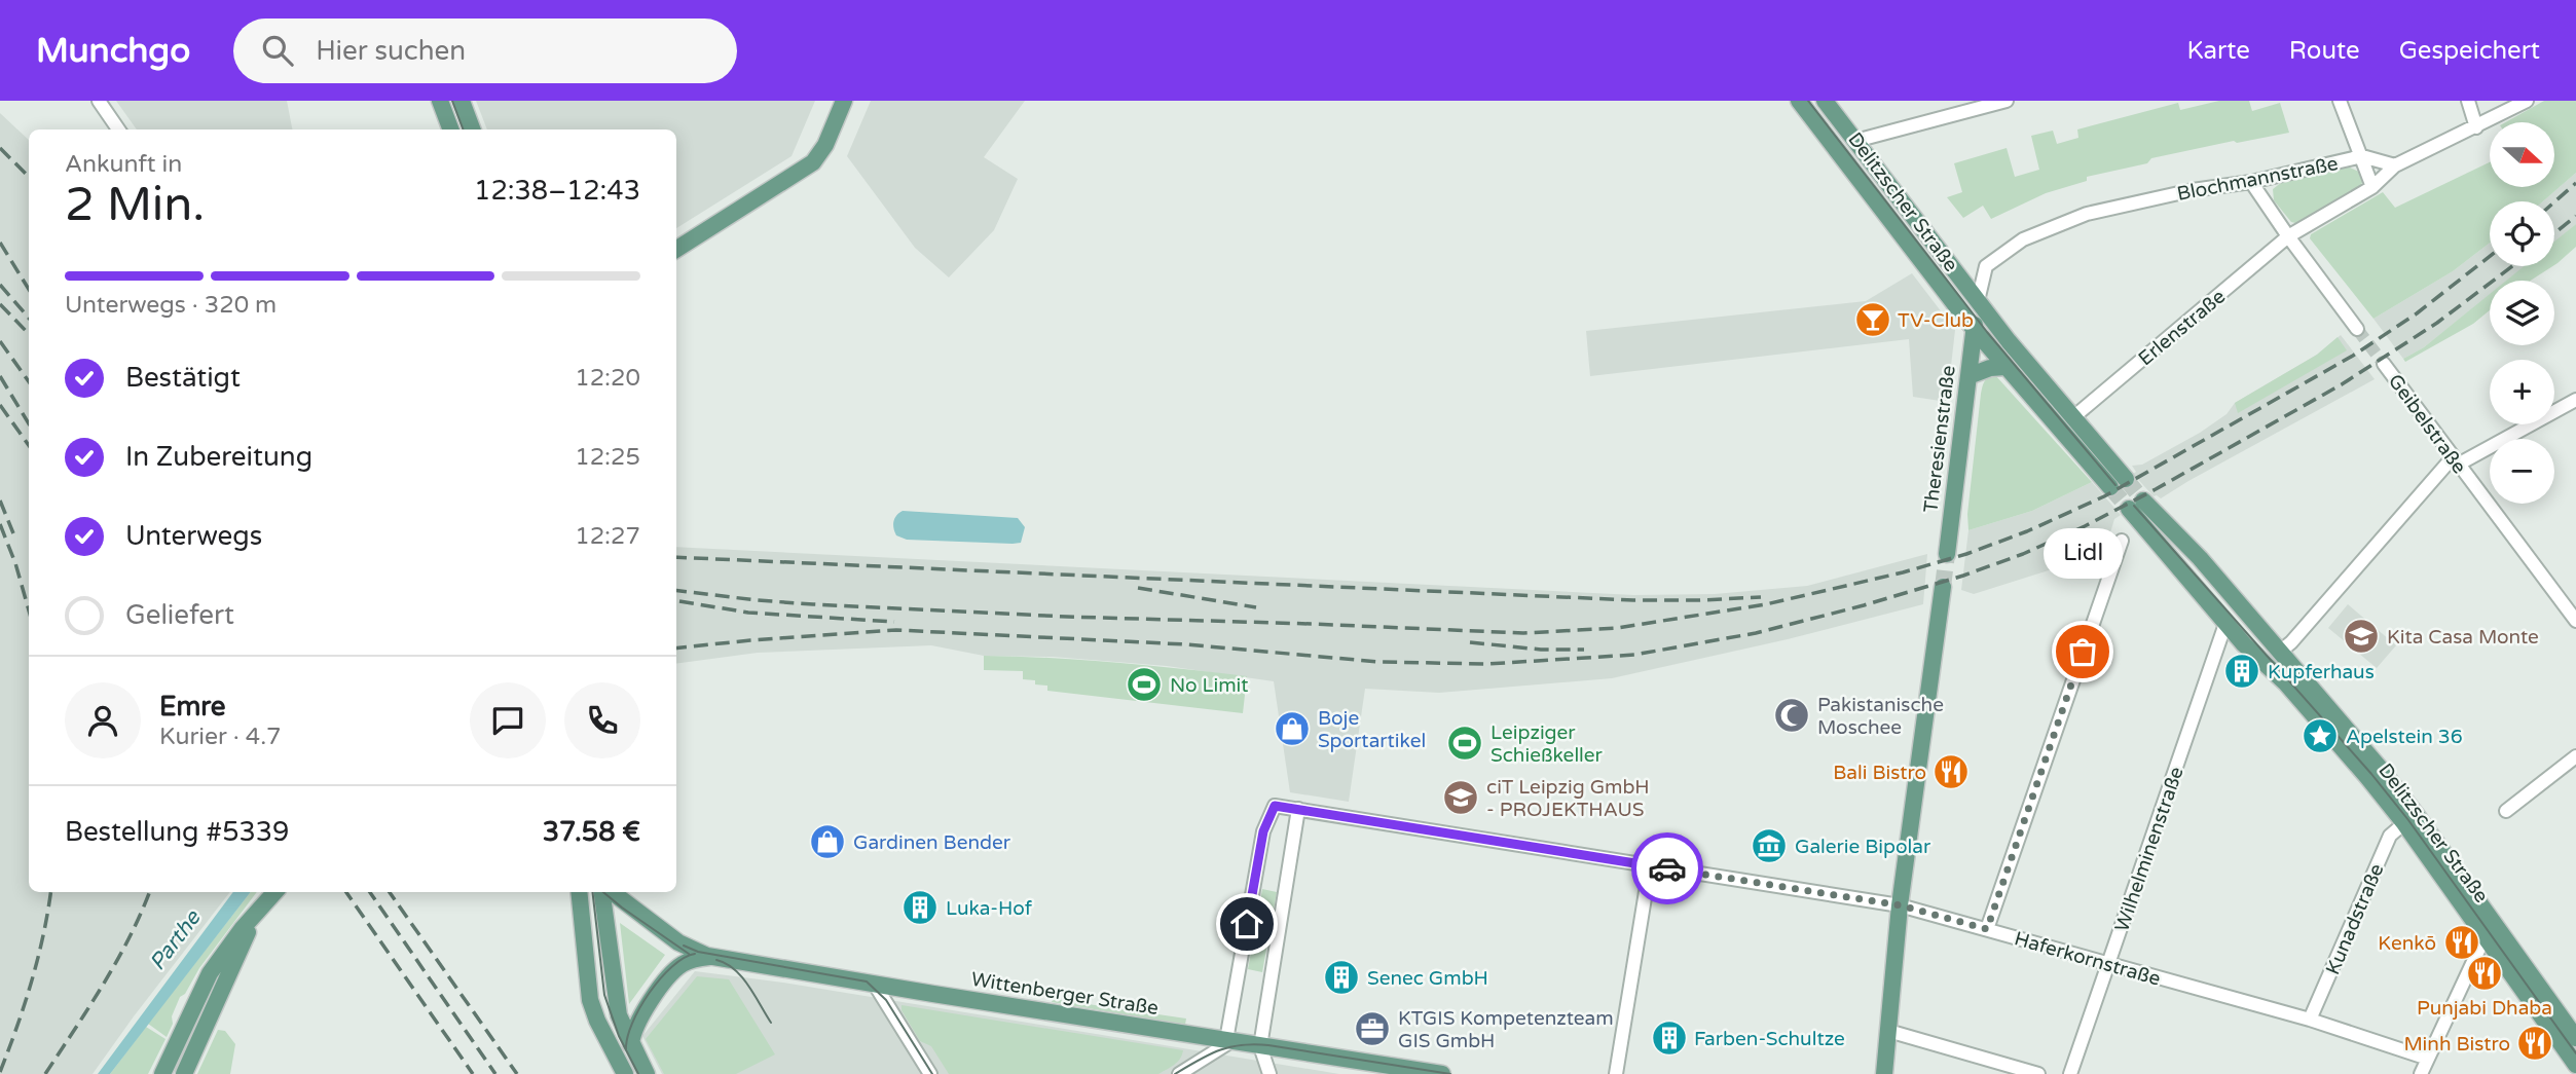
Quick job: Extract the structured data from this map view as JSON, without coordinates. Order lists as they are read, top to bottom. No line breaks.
{"streets":{"main road":["Delitzscher Straße","Theresienstraße","Wittenberger Straße"],"street":["Blochmannstraße","Erlenstraße","Geibelstraße","Wilhelminenstraße","Kunadstraße","Haferkornstraße"]},"crossings":[["Blochmannstraße","Delitzscher Straße"],["Blochmannstraße","Erlenstraße"],["Delitzscher Straße","Erlenstraße"],["Delitzscher Straße","Theresienstraße"],["Delitzscher Straße","Wilhelminenstraße"],["Delitzscher Straße","Kunadstraße"],["Wilhelminenstraße","Haferkornstraße"],["Kunadstraße","Haferkornstraße"]],"water":["Parthe"],"places":{"bar":["TV-Club"],"school or university":["Kita Casa Monte","ciT Leipzig GmbH - PROJEKTHAUS"],"other":["Lidl"],"building":["Kupferhaus","Luka-Hof","Senec GmbH","Farben-Schultze"],"sports":["No Limit","Leipziger Schießkeller"],"mosque":["Pakistanische Moschee"],"shop":["Boje Sportartikel","Gardinen Bender"],"place":["Apelstein 36"],"restaurant":["Bali Bistro","Kenkō","Punjabi Dhaba","Minh Bistro"],"museum":["Galerie Bipolar"],"office":["KTGIS Kompetenzteam GIS GmbH"]},"north":"right","page":{"header":"Munchgo","search":"Hier suchen","nav":["Karte","Route","Gespeichert"],"map_buttons":["+","−"],"heading":["2 Min.","Ankunft in","12:38–12:43"],"panel":["Emre","Kurier · 4.7","Bestellung #5339","37.58 €"],"bar":"Unterwegs · 320 m","list":[["Bestätigt","12:20"],["In Zubereitung","12:25"],["Unterwegs","12:27"],"Geliefert"],"bubble":"Lidl"}}
